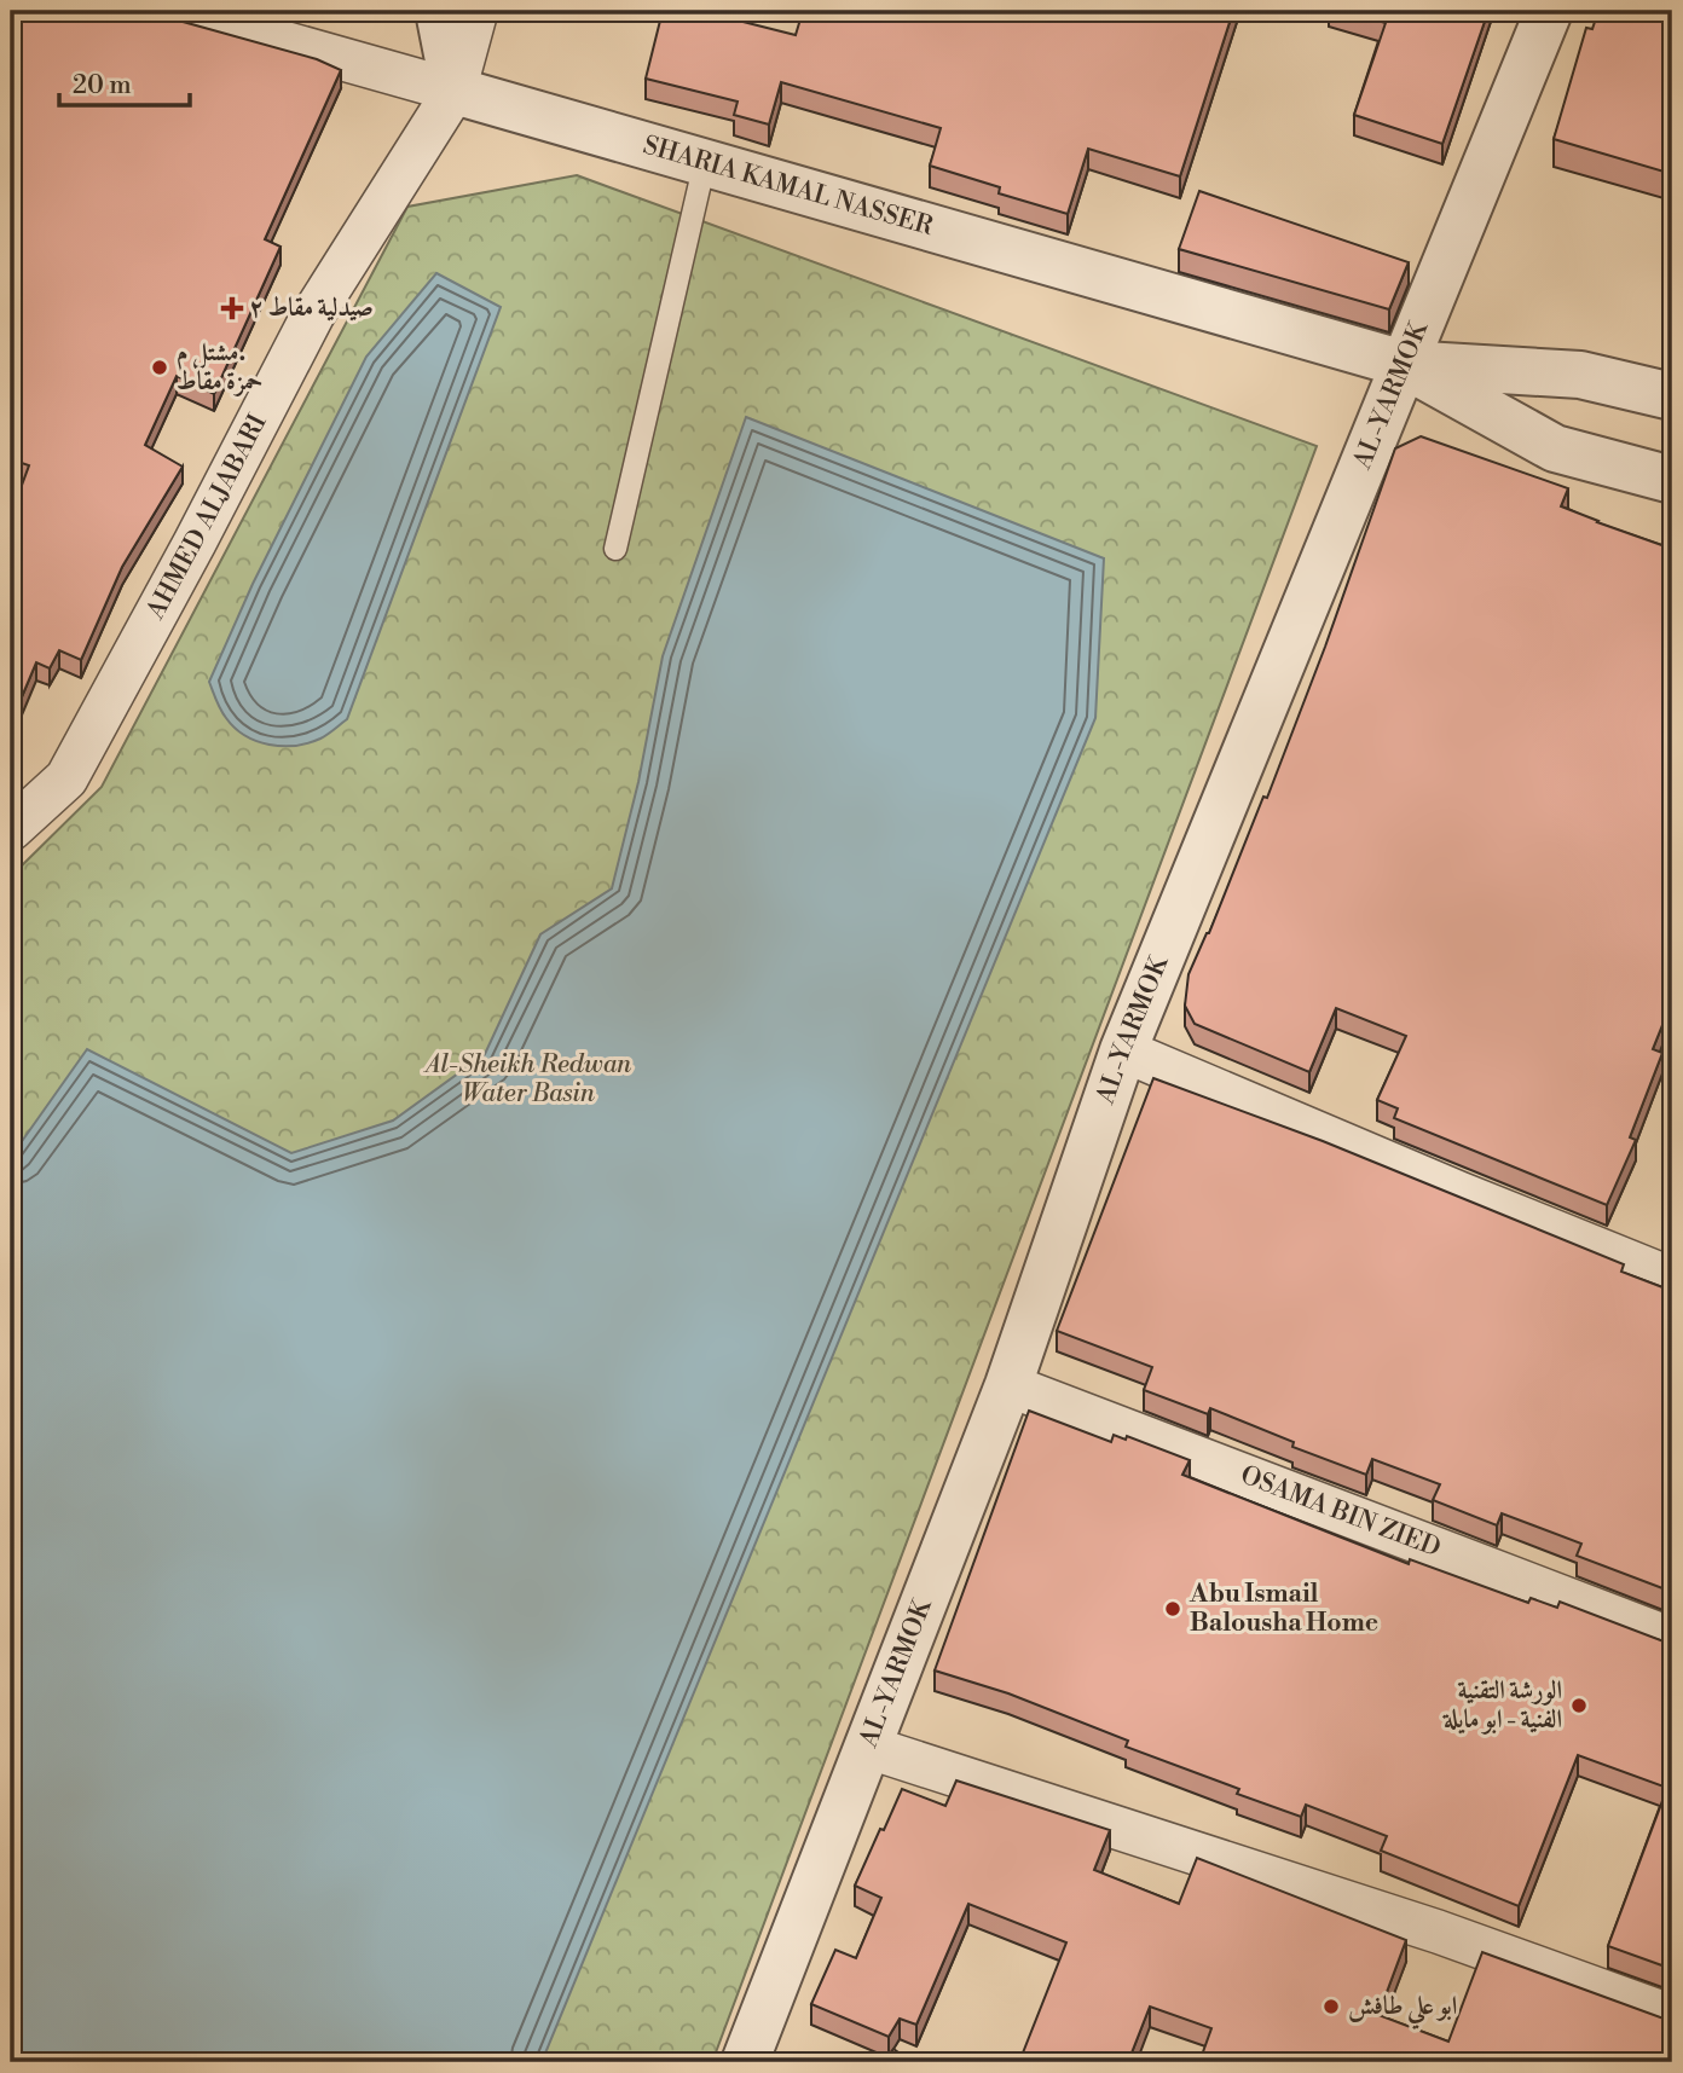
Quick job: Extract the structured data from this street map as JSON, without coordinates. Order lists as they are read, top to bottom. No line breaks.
{"streets":{"street":["SHARIA KAMAL NASSER","AL-YARMOK","AHMED ALJABARI","OSAMA BIN ZIED"]},"crossings":[["SHARIA KAMAL NASSER","AL-YARMOK"],["SHARIA KAMAL NASSER","AHMED ALJABARI"],["AL-YARMOK","OSAMA BIN ZIED"]],"parks":["Al-Sheikh Redwan Water Basin"],"places":{"health":["صيدلية مقاط ٢"],"other":["مشتل م. حمزة مقاط","Abu Ismail Balousha Home","الورشة التقنية الفنية - ابو مايلة","ابو علي طافش"]},"scale_bar":"20 m"}
